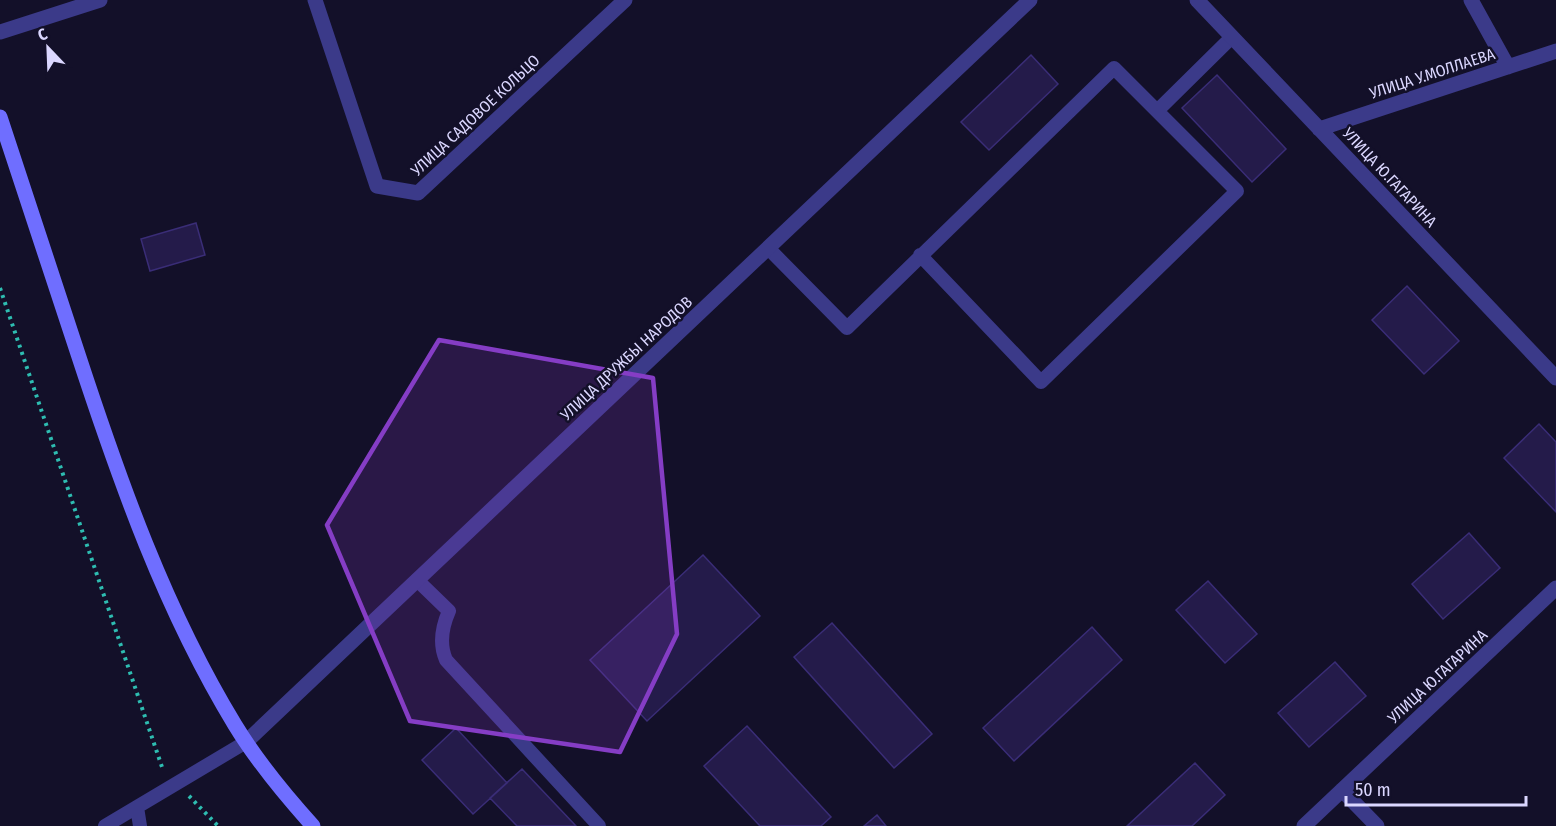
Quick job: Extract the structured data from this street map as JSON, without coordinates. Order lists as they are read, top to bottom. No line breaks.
{"streets":{"street":["УЛИЦА У.МОЛЛАЕВА","УЛИЦА САДОВОЕ КОЛЬЦО","УЛИЦА Ю.ГАГАРИНА","УЛИЦА ДРУЖБЫ НАРОДОВ"]},"crossings":[["УЛИЦА У.МОЛЛАЕВА","УЛИЦА Ю.ГАГАРИНА"]],"scale_bar":"50 m","north":"top left"}
